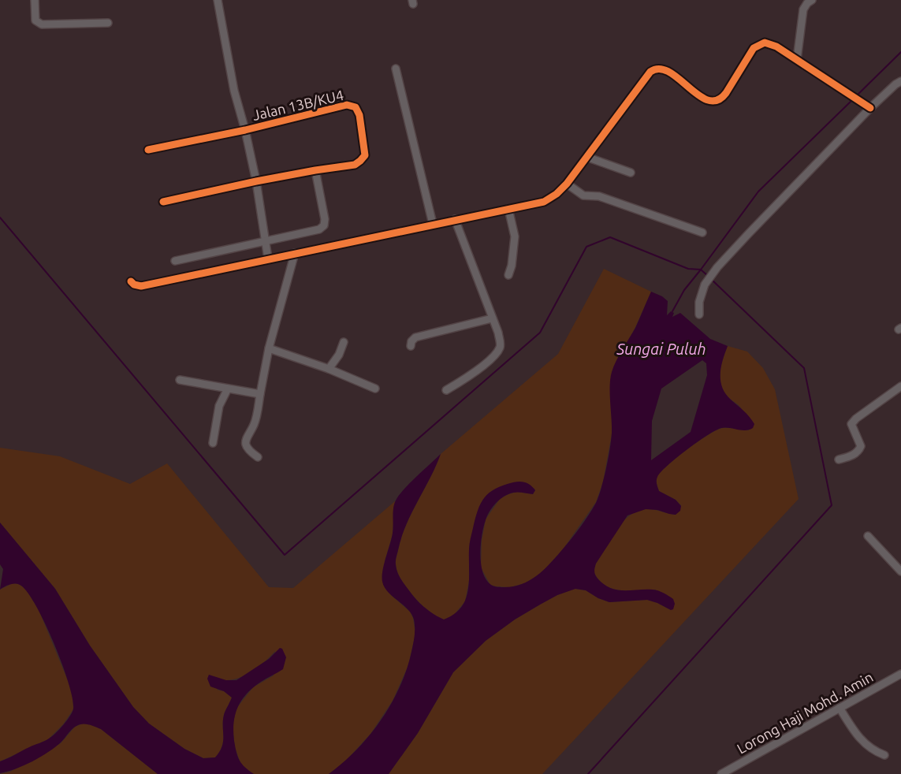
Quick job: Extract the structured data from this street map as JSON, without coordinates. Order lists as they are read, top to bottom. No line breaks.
{"streets":{"street":["Jalan 13B/KU4","Lorong Haji Mohd. Amin"]},"water":["Sungai Puluh"]}
